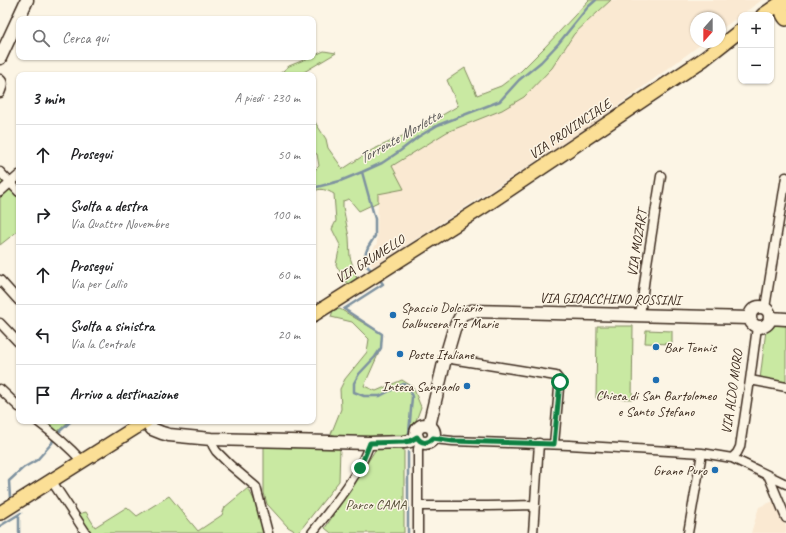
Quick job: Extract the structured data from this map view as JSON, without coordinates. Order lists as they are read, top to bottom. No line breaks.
{"streets":{"main road":["VIA PROVINCIALE","VIA GRUMELLO"],"street":["VIA MOZART","VIA GIOACCHINO ROSSINI","VIA ALDO MORO"]},"crossings":[["VIA PROVINCIALE","VIA GRUMELLO"],["VIA MOZART","VIA GIOACCHINO ROSSINI"],["VIA GIOACCHINO ROSSINI","VIA ALDO MORO"]],"water":["Torrente Morletta"],"parks":["Parco CAMA"],"places":["Spaccio Dolciario Galbusera Tre Marie","Bar Tennis","Poste Italiane","Chiesa di San Bartolomeo e Santo Stefano","Intesa Sanpaolo","Grano Puro"],"north":"bottom","page":{"map_buttons":["+","−"],"search":"Cerca qui","heading":["3 min","A piedi · 230 m"],"list":[["Prosegui","50 m"],["Svolta a destra","Via Quattro Novembre","100 m"],["Prosegui","Via per Lallio","60 m"],["Svolta a sinistra","Via la Centrale","20 m"],"Arrivo a destinazione"]}}
